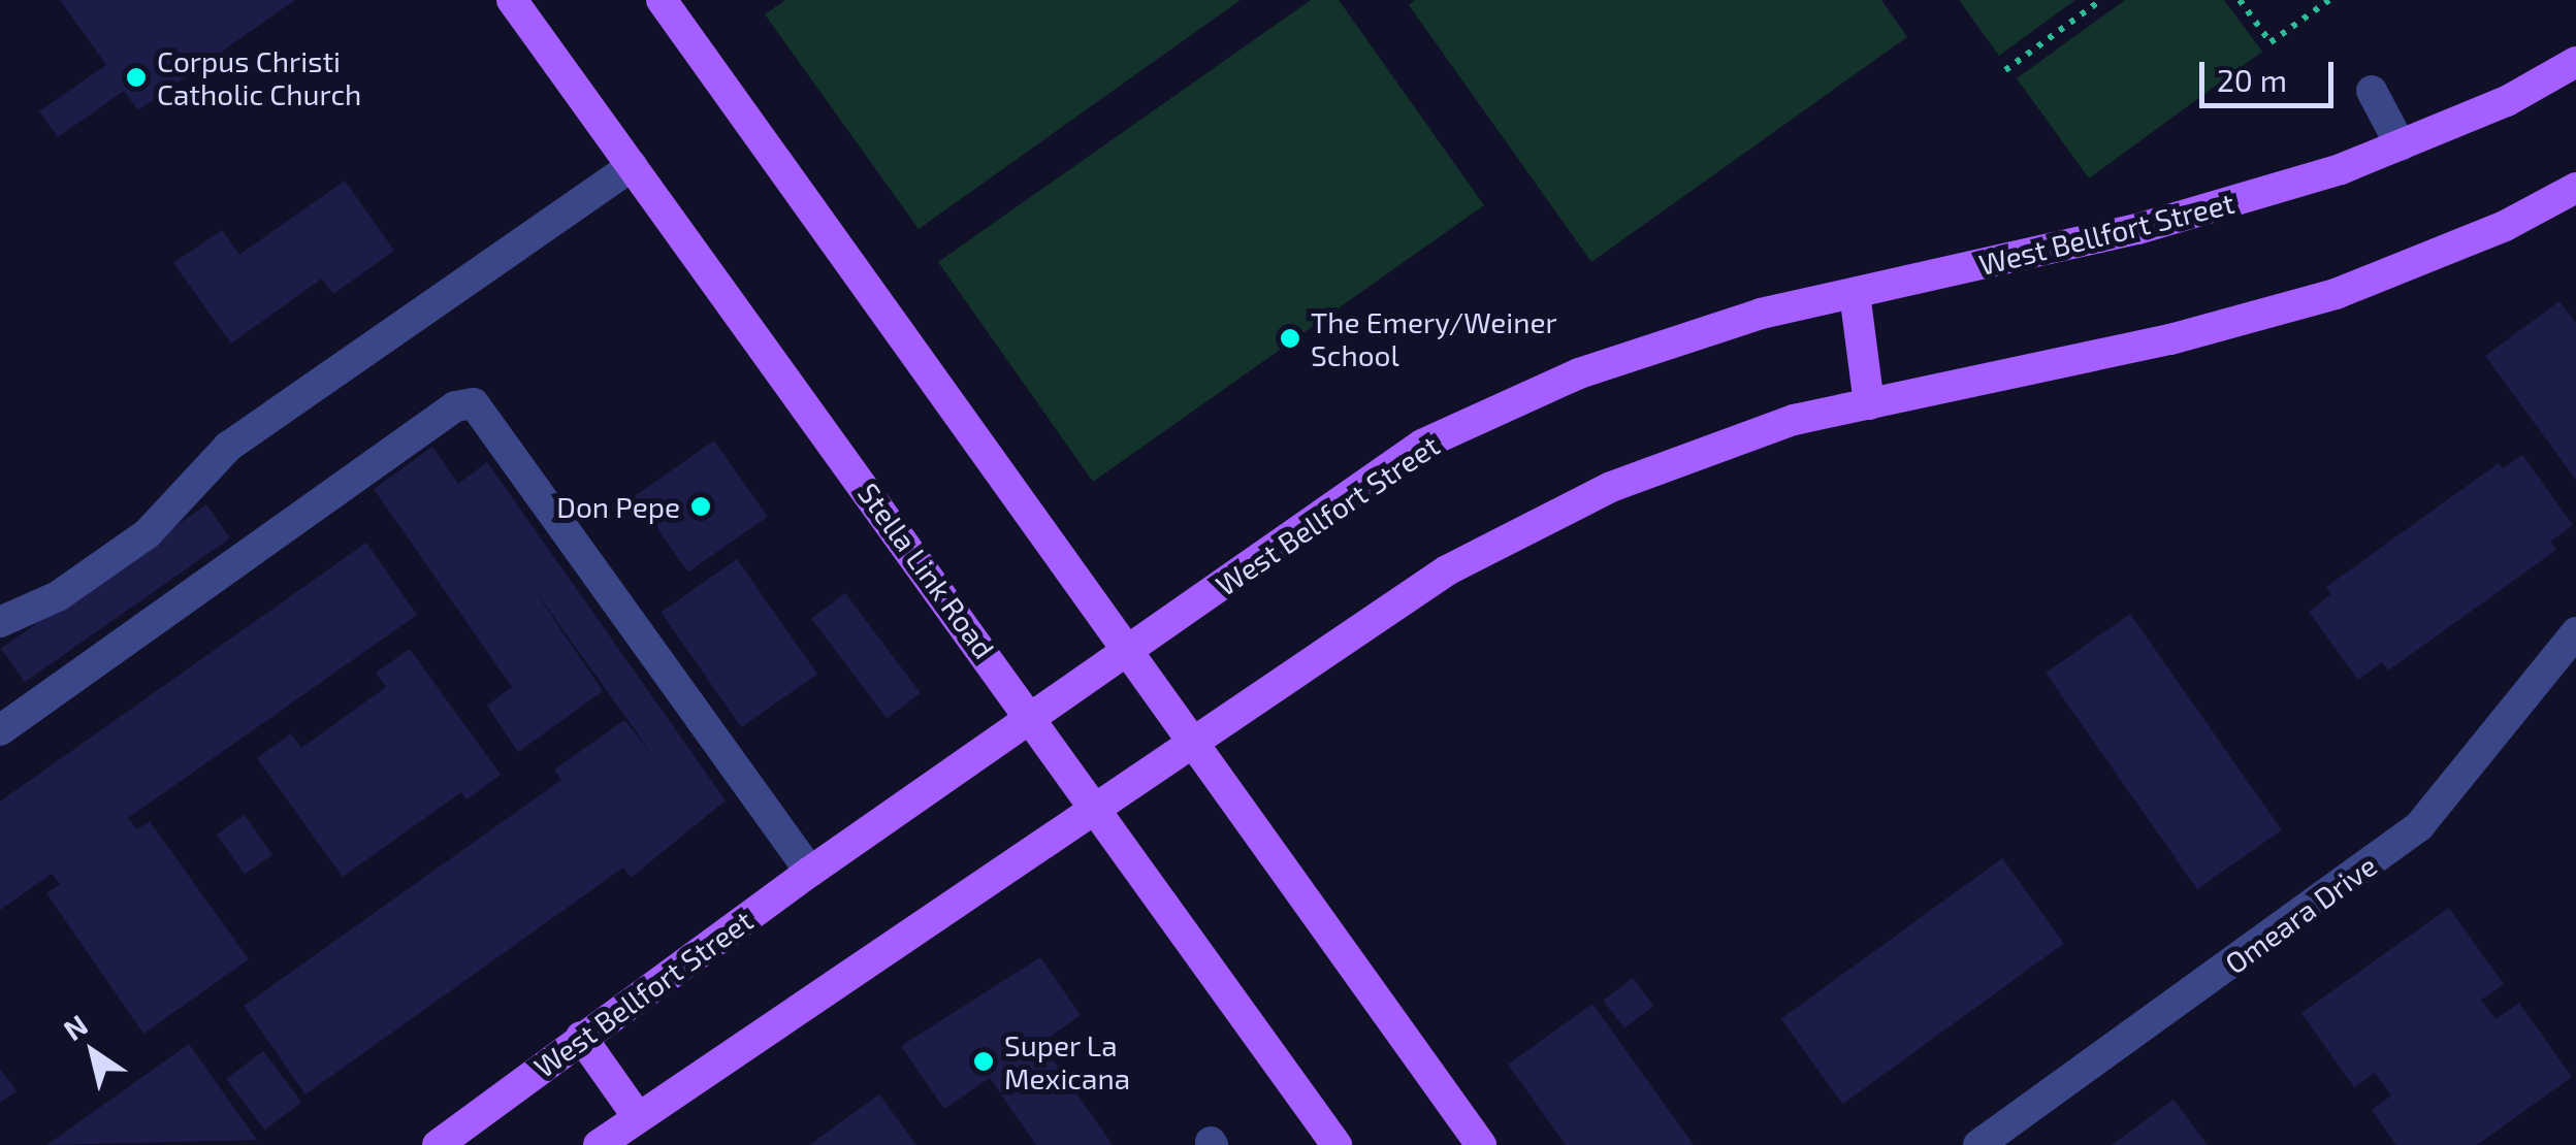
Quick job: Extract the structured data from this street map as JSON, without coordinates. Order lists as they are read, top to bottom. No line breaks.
{"streets":{"main road":["West Bellfort Street","Stella Link Road"],"street":["Omeara Drive"]},"crossings":[["West Bellfort Street","Stella Link Road"]],"places":["Corpus Christi Catholic Church","The Emery/Weiner School","Don Pepe","Super La Mexicana"],"scale_bar":"20 m","north":"top left"}
